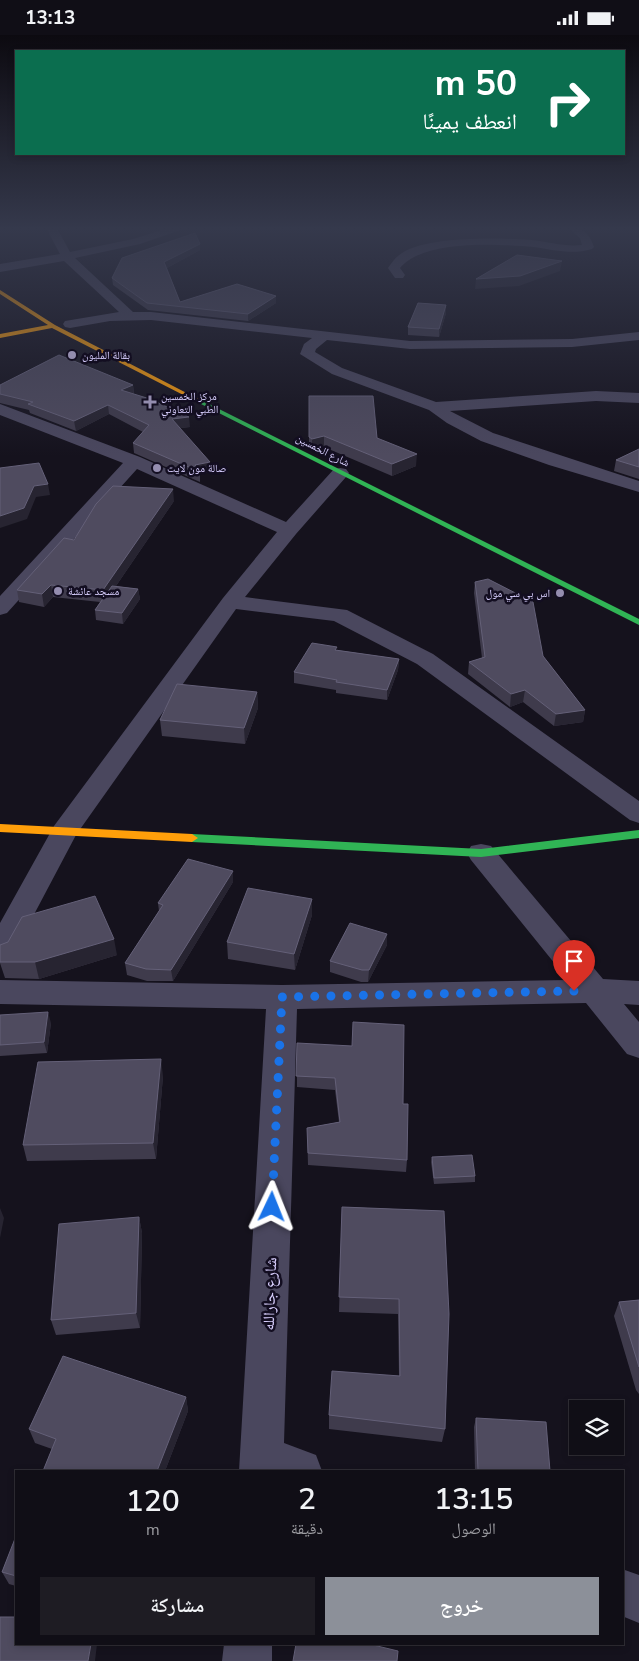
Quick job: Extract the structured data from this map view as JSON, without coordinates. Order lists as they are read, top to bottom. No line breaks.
{"streets":{"main road":["شارع الخمسين"],"street":["شارع جارالله"]},"places":{"other":["بقالة المليون","صالة مون لايت","مسجد عائشة","اس بي سي مول"],"health":["مركز الخمسين الطبي التعاوني"]},"page":{"status":"13:13","turn":["50 m","انعطف يمينًا"],"eta":["13:15","الوصول","2","دقيقة","120","m"],"buttons":["خروج","مشاركة"]}}
